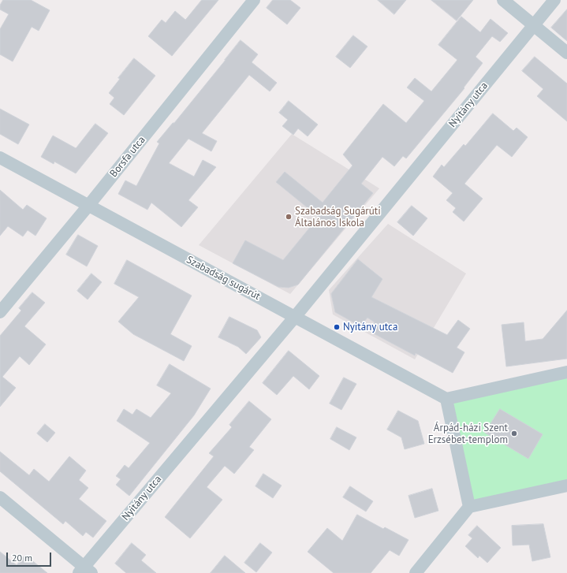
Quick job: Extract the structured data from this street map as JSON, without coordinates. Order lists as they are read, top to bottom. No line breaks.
{"streets":{"street":["Nyitány utca","Borsfa utca","Szabadság sugárút"]},"crossings":[["Nyitány utca","Szabadság sugárút"],["Borsfa utca","Szabadság sugárút"]],"places":["Szabadság Sugárúti Általános Iskola","Nyitány utca","Árpád-házi Szent Erzsébet-templom"],"scale_bar":"20 m"}
